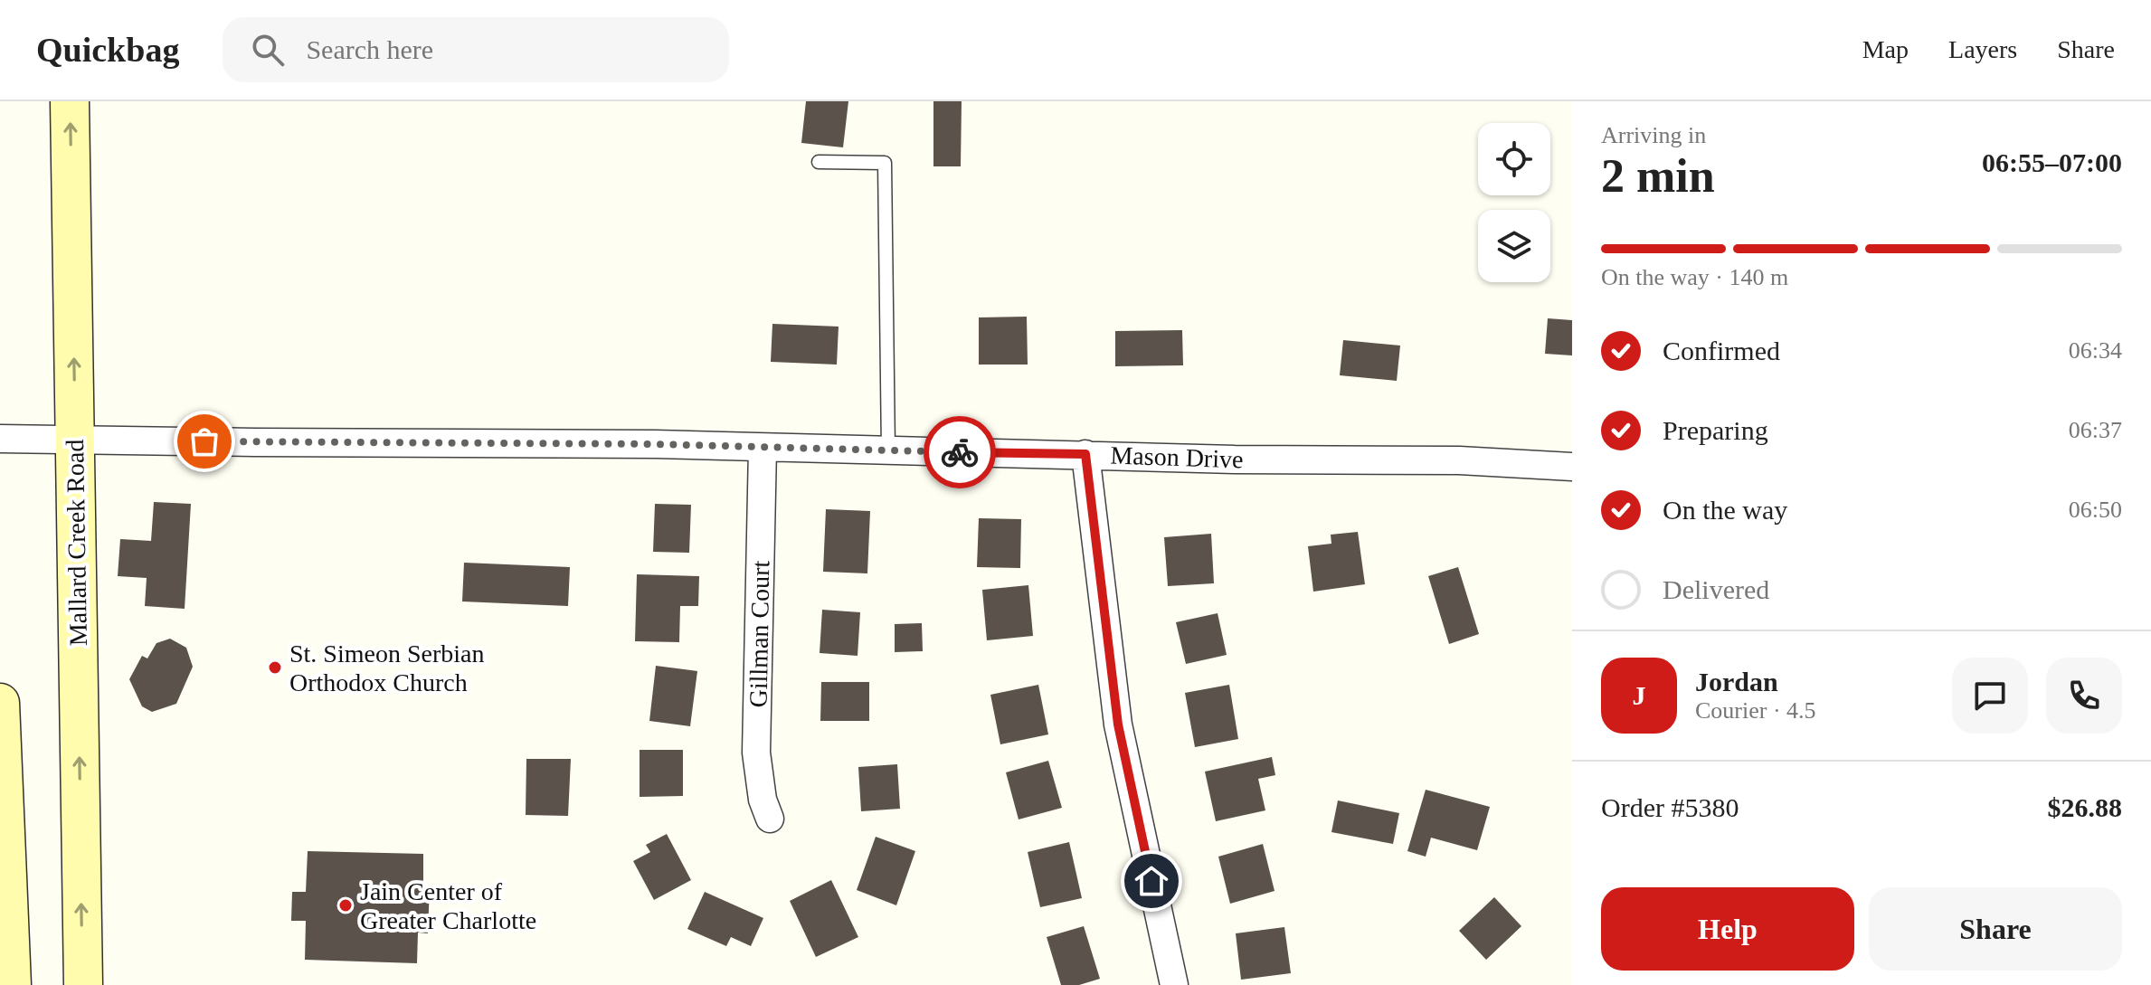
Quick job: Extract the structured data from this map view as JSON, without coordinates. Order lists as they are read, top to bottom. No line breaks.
{"streets":{"main road":["Mallard Creek Road"],"street":["Mason Drive","Gillman Court"]},"crossings":[["Mason Drive","Mallard Creek Road"],["Mason Drive","Gillman Court"]],"places":["St. Simeon Serbian Orthodox Church","Jain Center of Greater Charlotte"],"page":{"header":"Quickbag","search":"Search here","nav":["Map","Layers","Share"],"heading":["2 min","Arriving in","06:55–07:00"],"panel":["Jordan","Courier · 4.5","Order #5380","$26.88"],"bar":"On the way · 140 m","list":[["Confirmed","06:34"],["Preparing","06:37"],["On the way","06:50"],"Delivered"],"round":"J","buttons":["Help","Share"]}}
